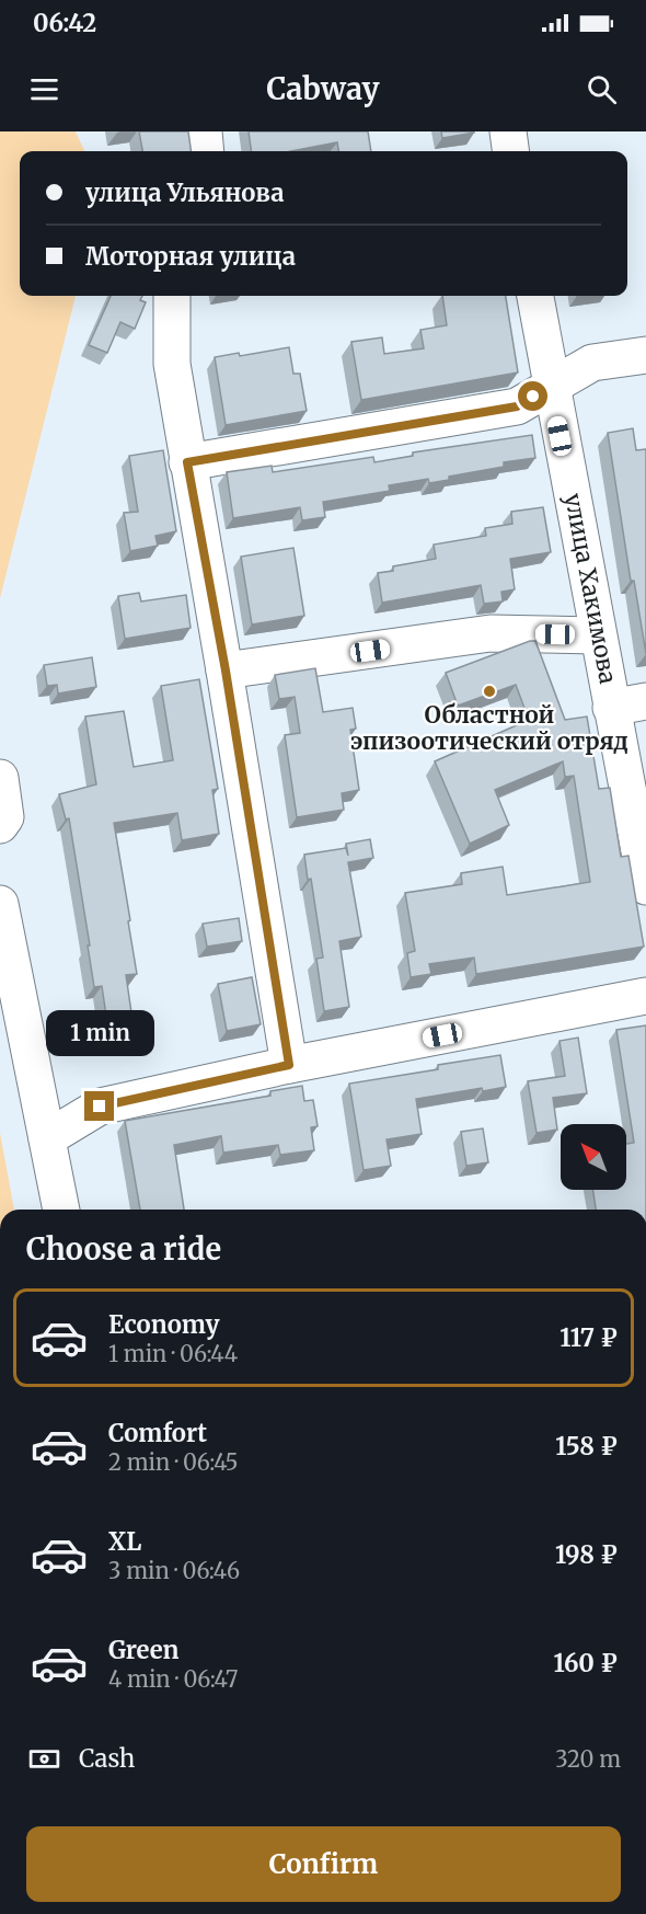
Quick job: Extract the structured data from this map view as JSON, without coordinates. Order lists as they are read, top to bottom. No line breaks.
{"streets":{"street":["улица Хакимова"]},"places":["Областной эпизоотический отряд"],"north":"top left","page":{"status":"06:42","header":"Cabway","banner":["улица Ульянова","Моторная улица"],"bubble":"1 min","heading":"Choose a ride","list":[{"name":"Economy","note":"1 min · 06:44","value":"117 ₽"},{"name":"Comfort","note":"2 min · 06:45","value":"158 ₽"},{"name":"XL","note":"3 min · 06:46","value":"198 ₽"},{"name":"Green","note":"4 min · 06:47","value":"160 ₽"}],"pay":["Cash","320 m"],"buttons":"Confirm"}}
